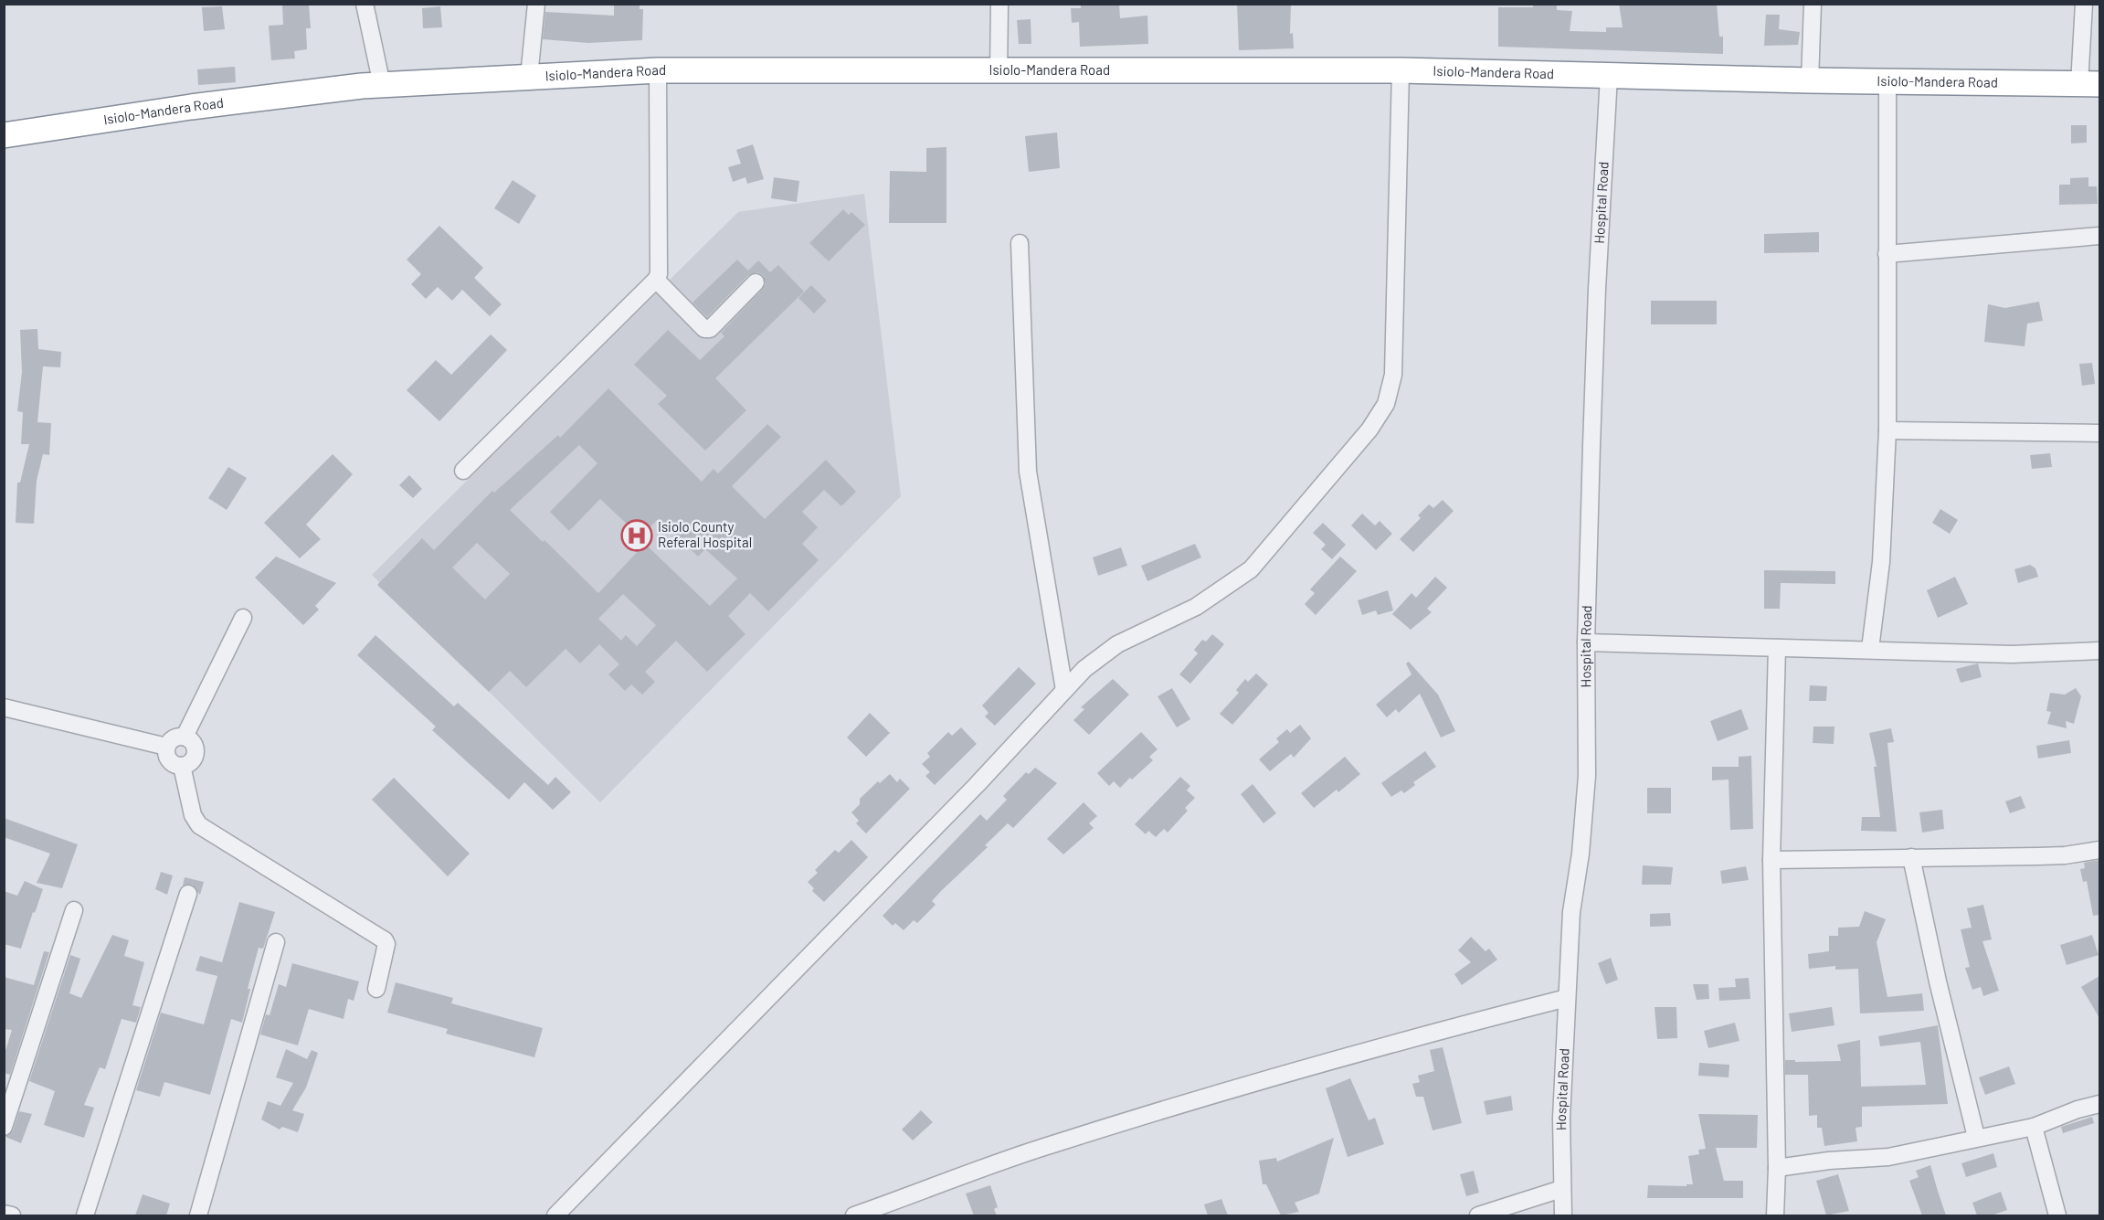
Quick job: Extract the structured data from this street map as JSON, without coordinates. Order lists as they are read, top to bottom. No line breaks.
{"streets":{"highway":["Isiolo-Mandera Road"],"street":["Hospital Road"]},"crossings":[["Isiolo-Mandera Road","Hospital Road"]],"places":{"hospital":["Isiolo County Referal Hospital"]}}
